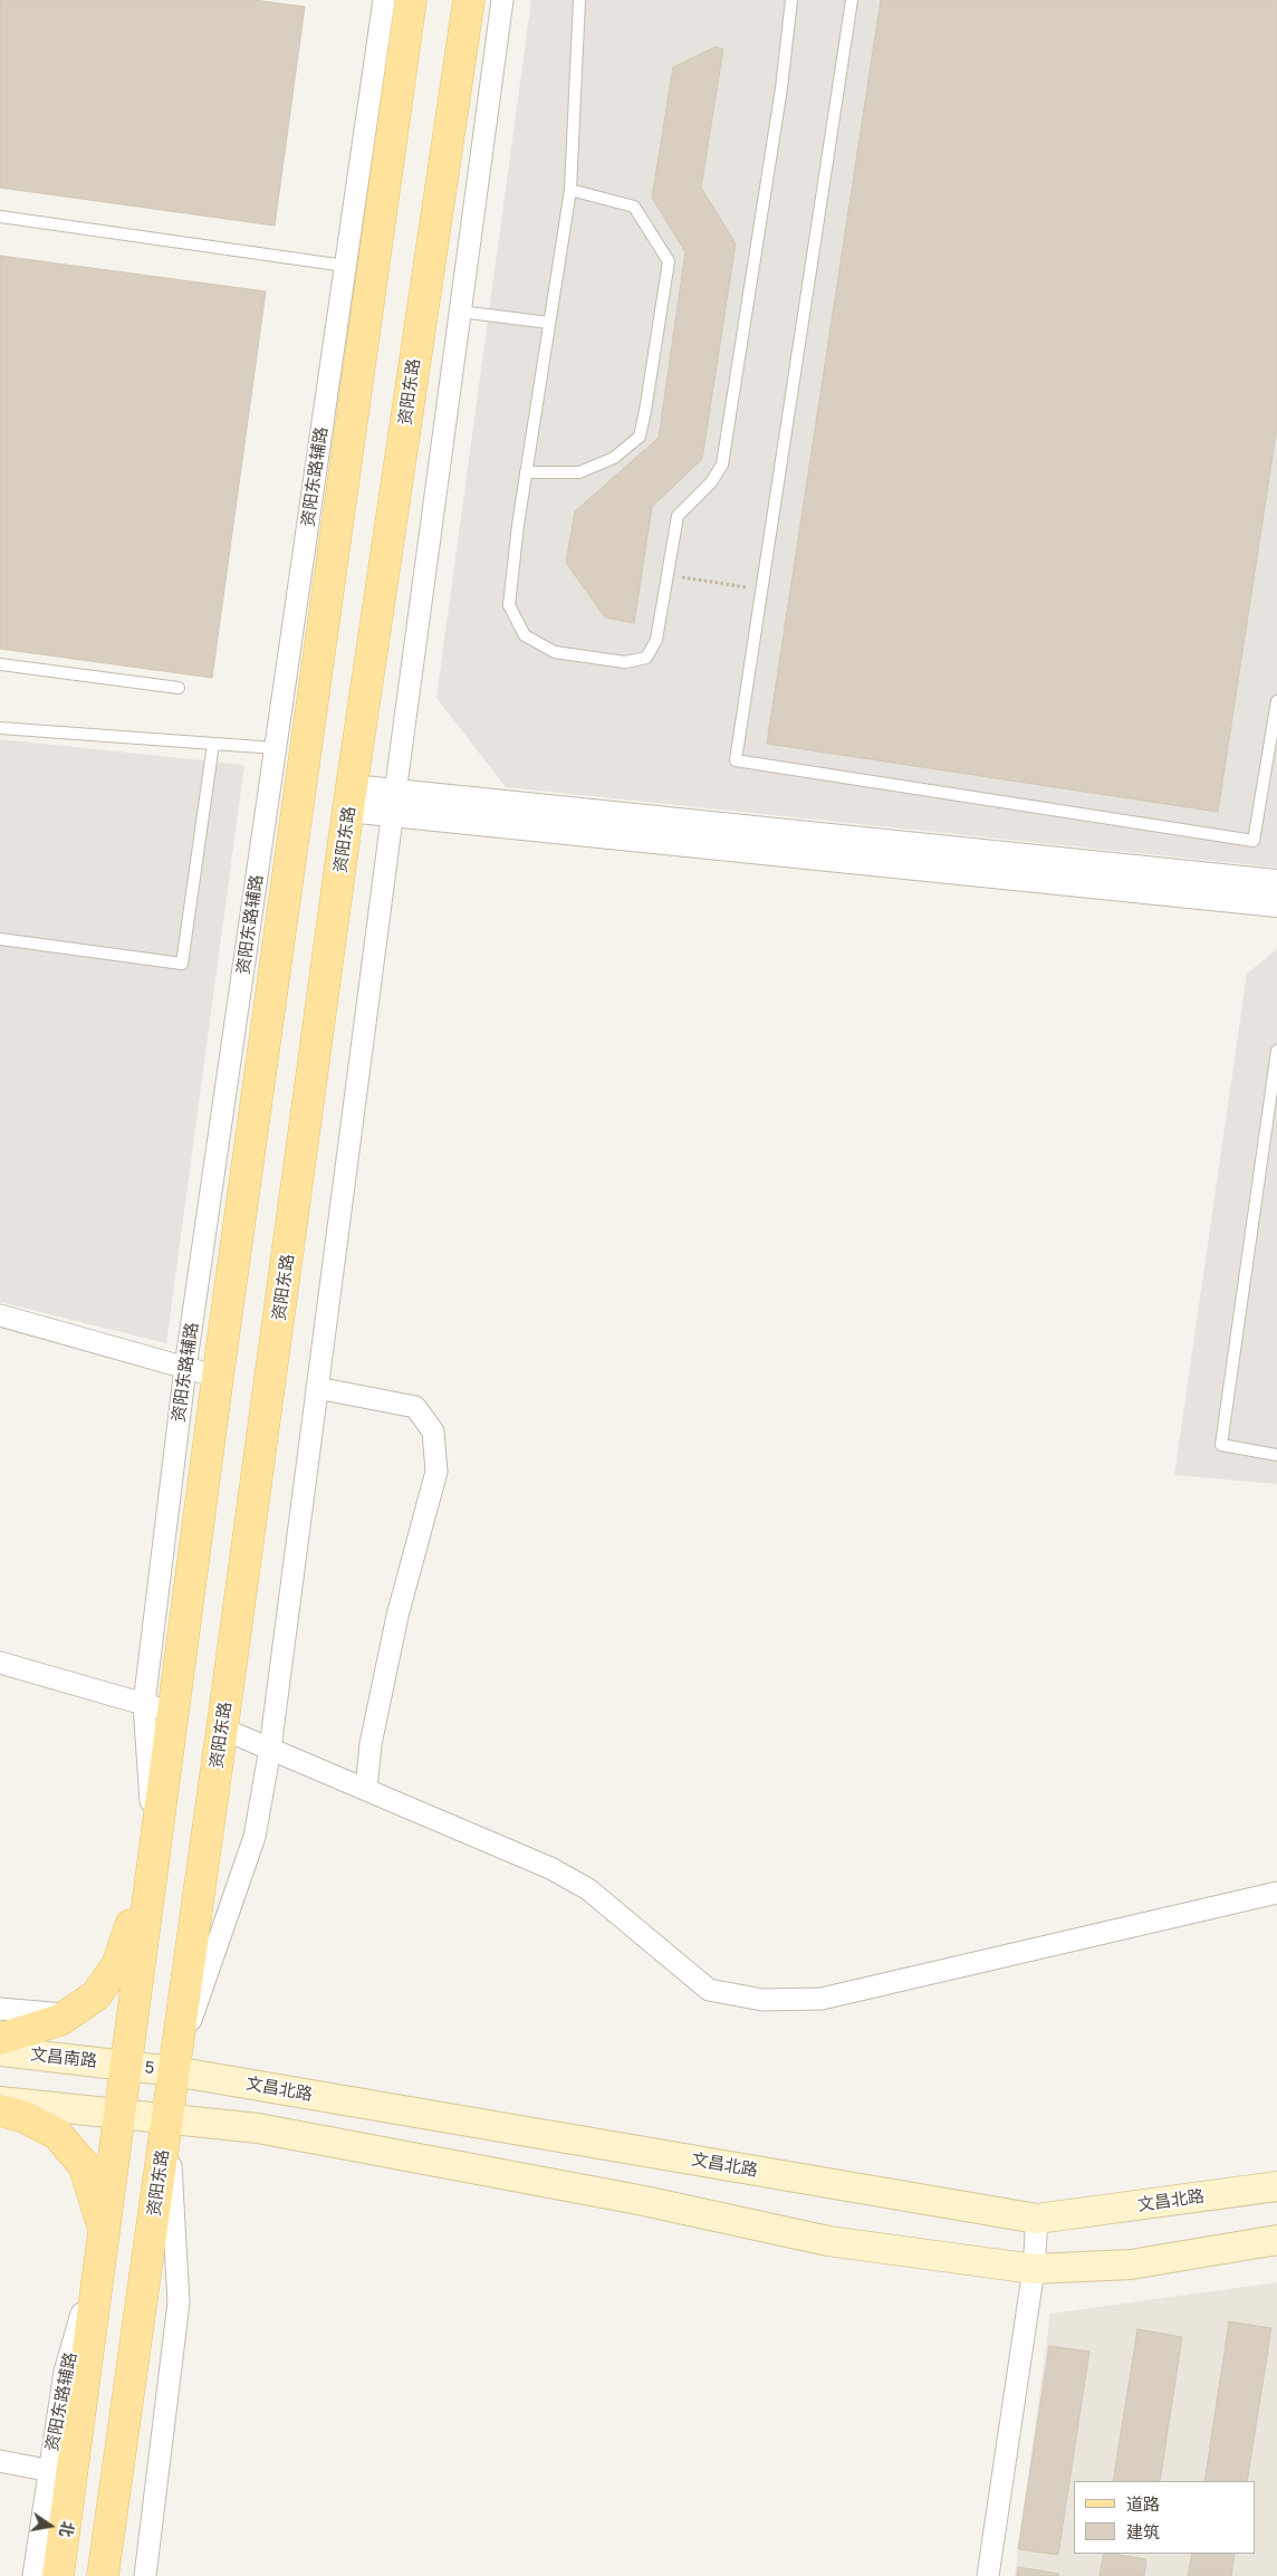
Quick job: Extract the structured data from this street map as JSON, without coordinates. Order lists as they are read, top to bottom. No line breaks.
{"streets":{"main road":["资阳东路","文昌南路","5","文昌北路"],"street":["资阳东路辅路"]},"crossings":[["资阳东路","5"],["资阳东路","文昌北路"],["文昌南路","5"],["5","文昌北路"]],"legend":["道路","建筑"],"north":"right"}
